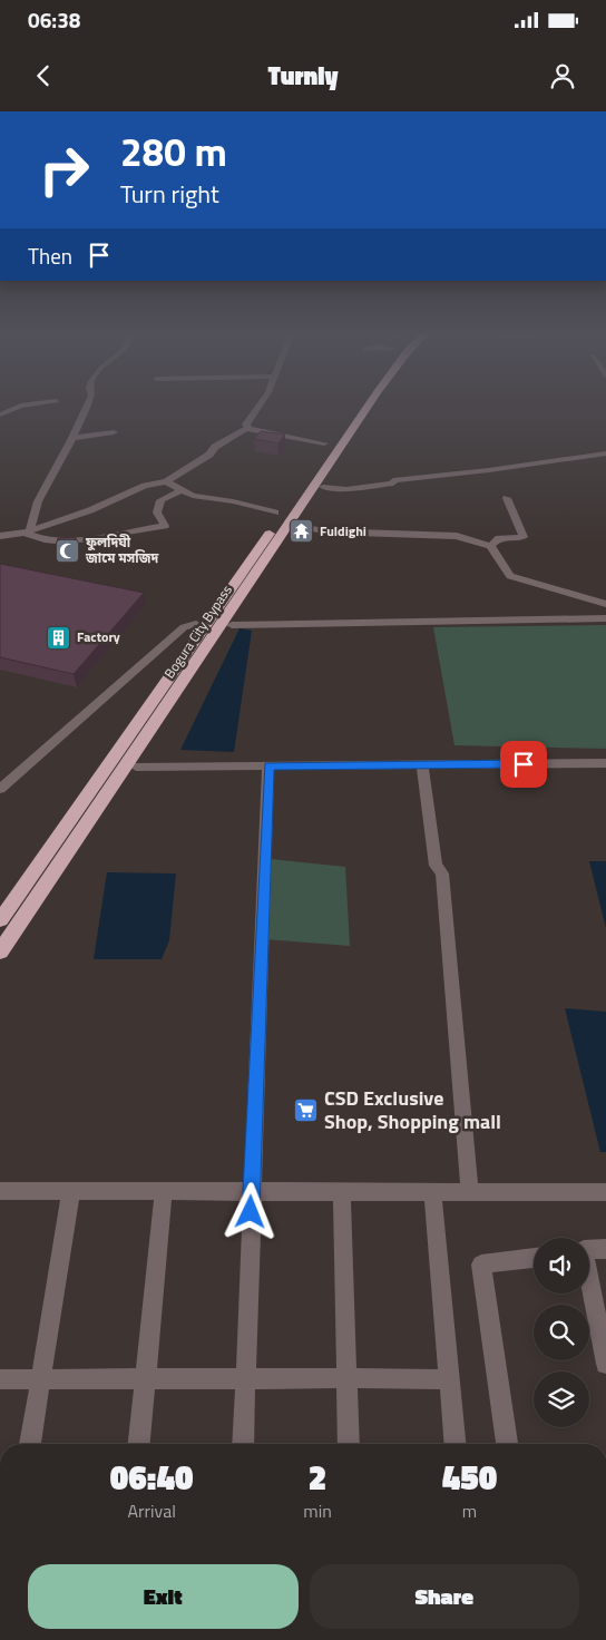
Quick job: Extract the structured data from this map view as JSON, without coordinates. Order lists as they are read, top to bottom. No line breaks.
{"streets":{"highway":["Bogura City Bypass"]},"places":{"temple":["Fuldighi"],"mosque":["ফুলদিঘী জামে মসজিদ"],"building":["Factory"],"supermarket":["CSD Exclusive Shop, Shopping mall"]},"page":{"status":"06:38","header":"Turnly","turn":["280 m","Turn right"],"then":"Then","eta":["06:40","Arrival","2","min","450","m"],"buttons":["Exit","Share"]}}
